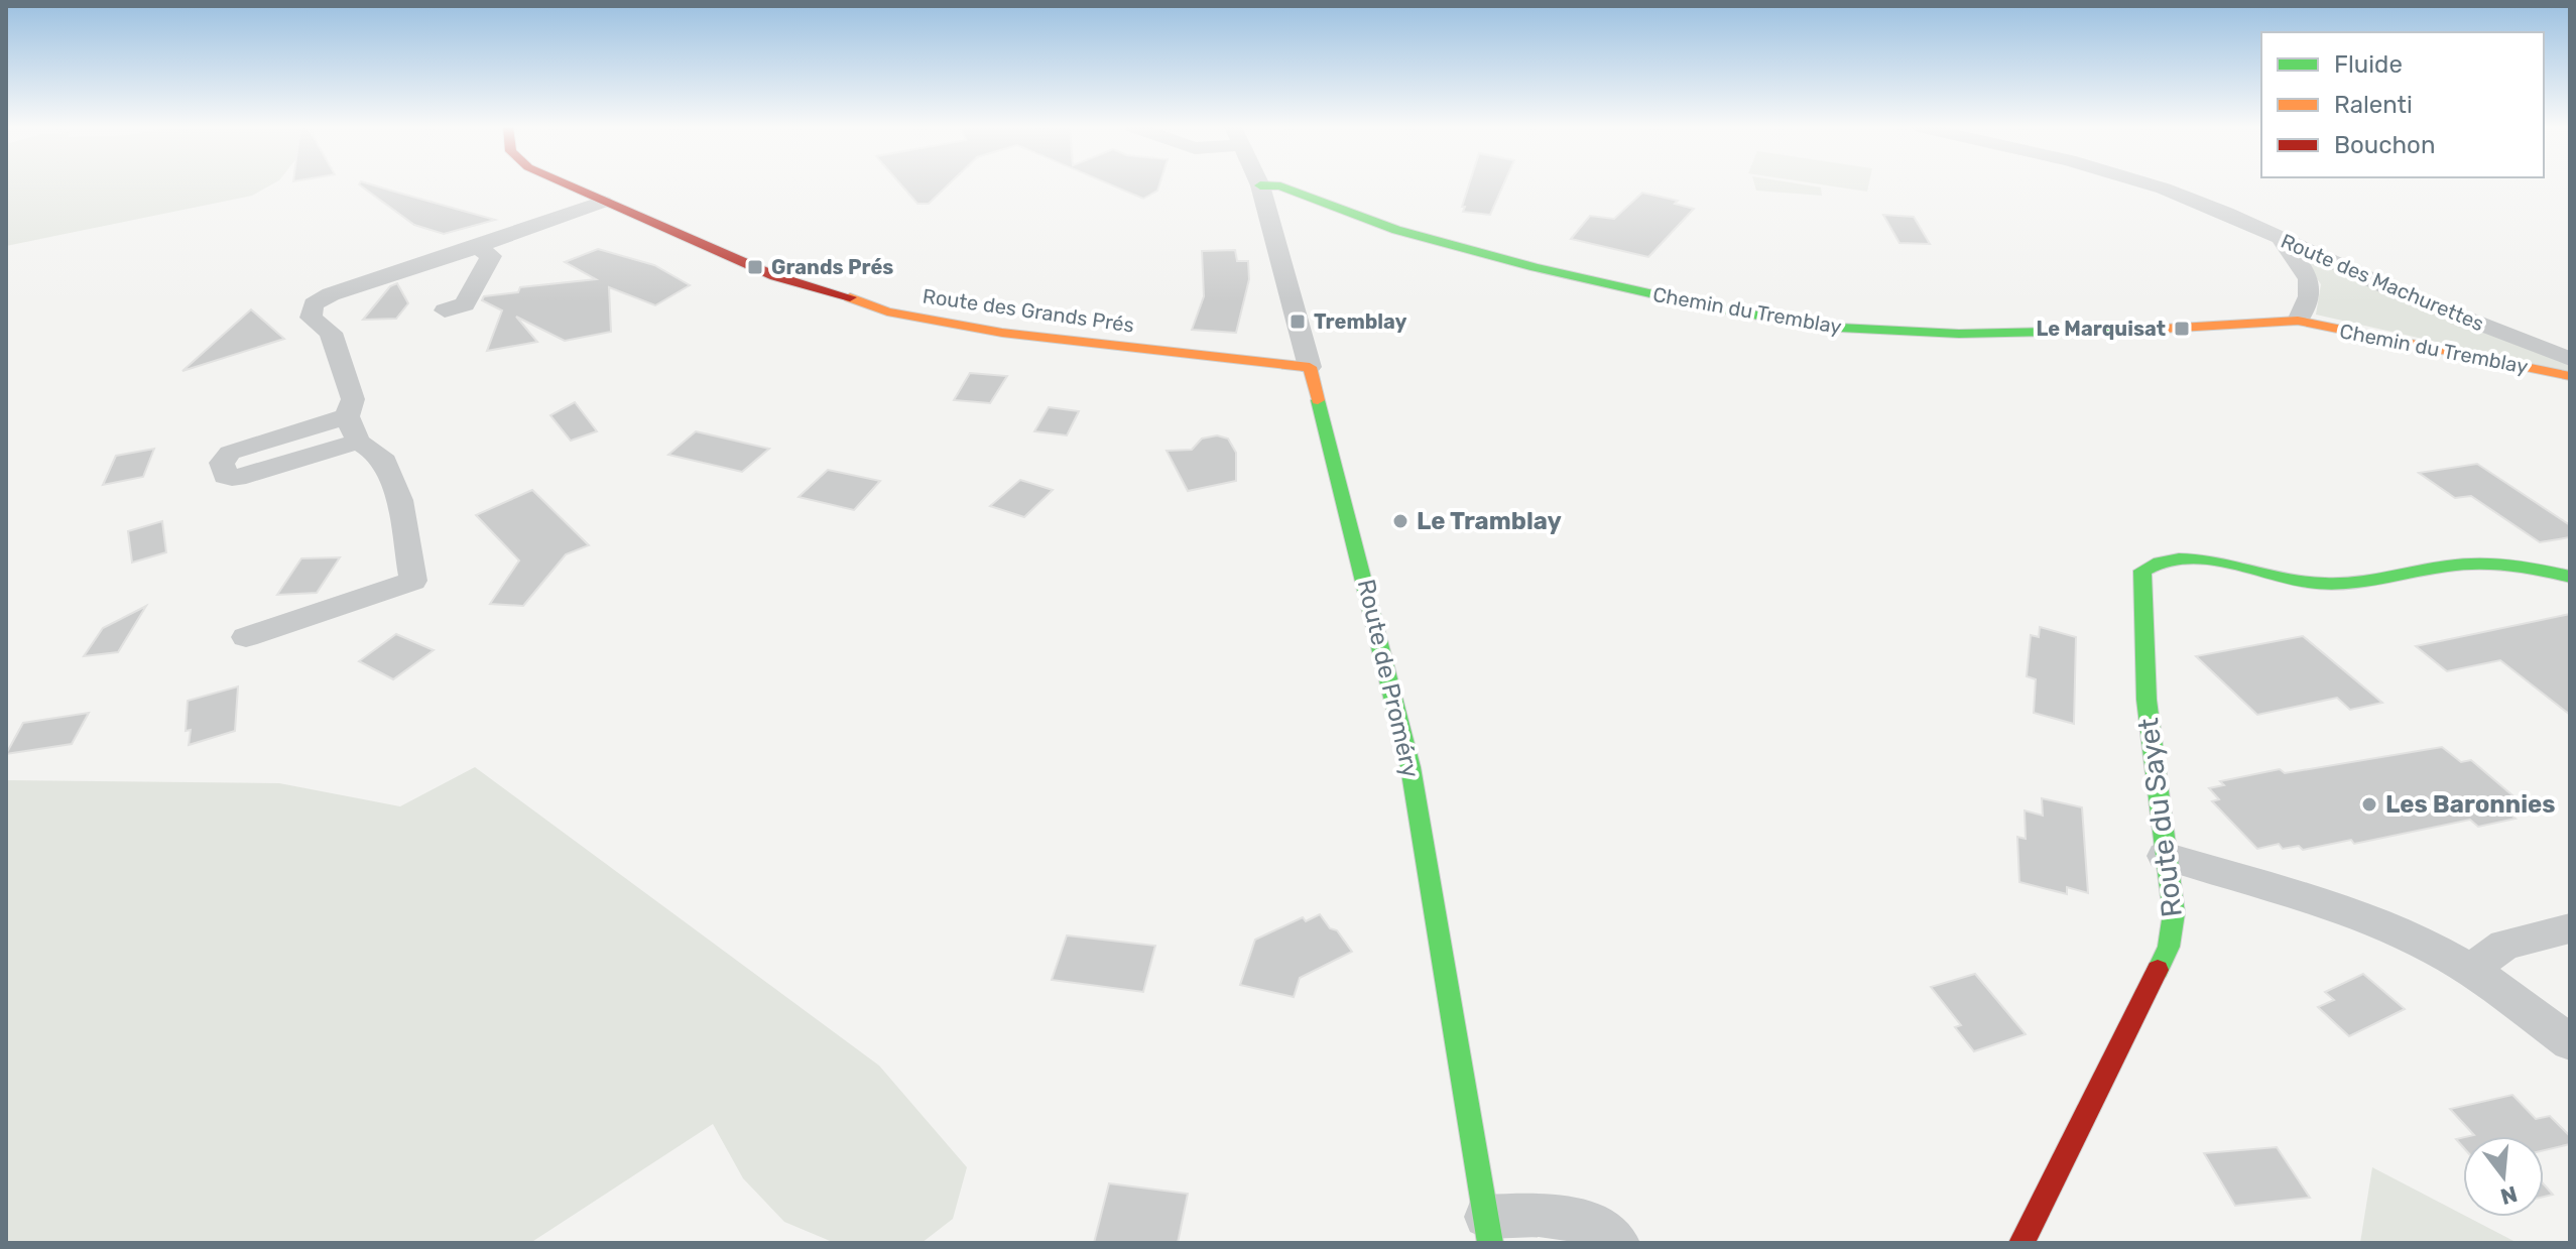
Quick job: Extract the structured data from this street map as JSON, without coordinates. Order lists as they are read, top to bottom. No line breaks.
{"streets":{"street":["Route des Machurettes","Route des Grands Prés","Chemin du Tremblay","Route de Proméry","Route du Sayet"]},"crossings":[["Route des Grands Prés","Route de Proméry"],["Chemin du Tremblay","Route de Proméry"]],"places":{"transit":["Grands Prés","Tremblay","Le Marquisat"],"other":["Le Tramblay","Les Baronnies"]},"legend":["Fluide","Ralenti","Bouchon"],"north":"bottom"}
